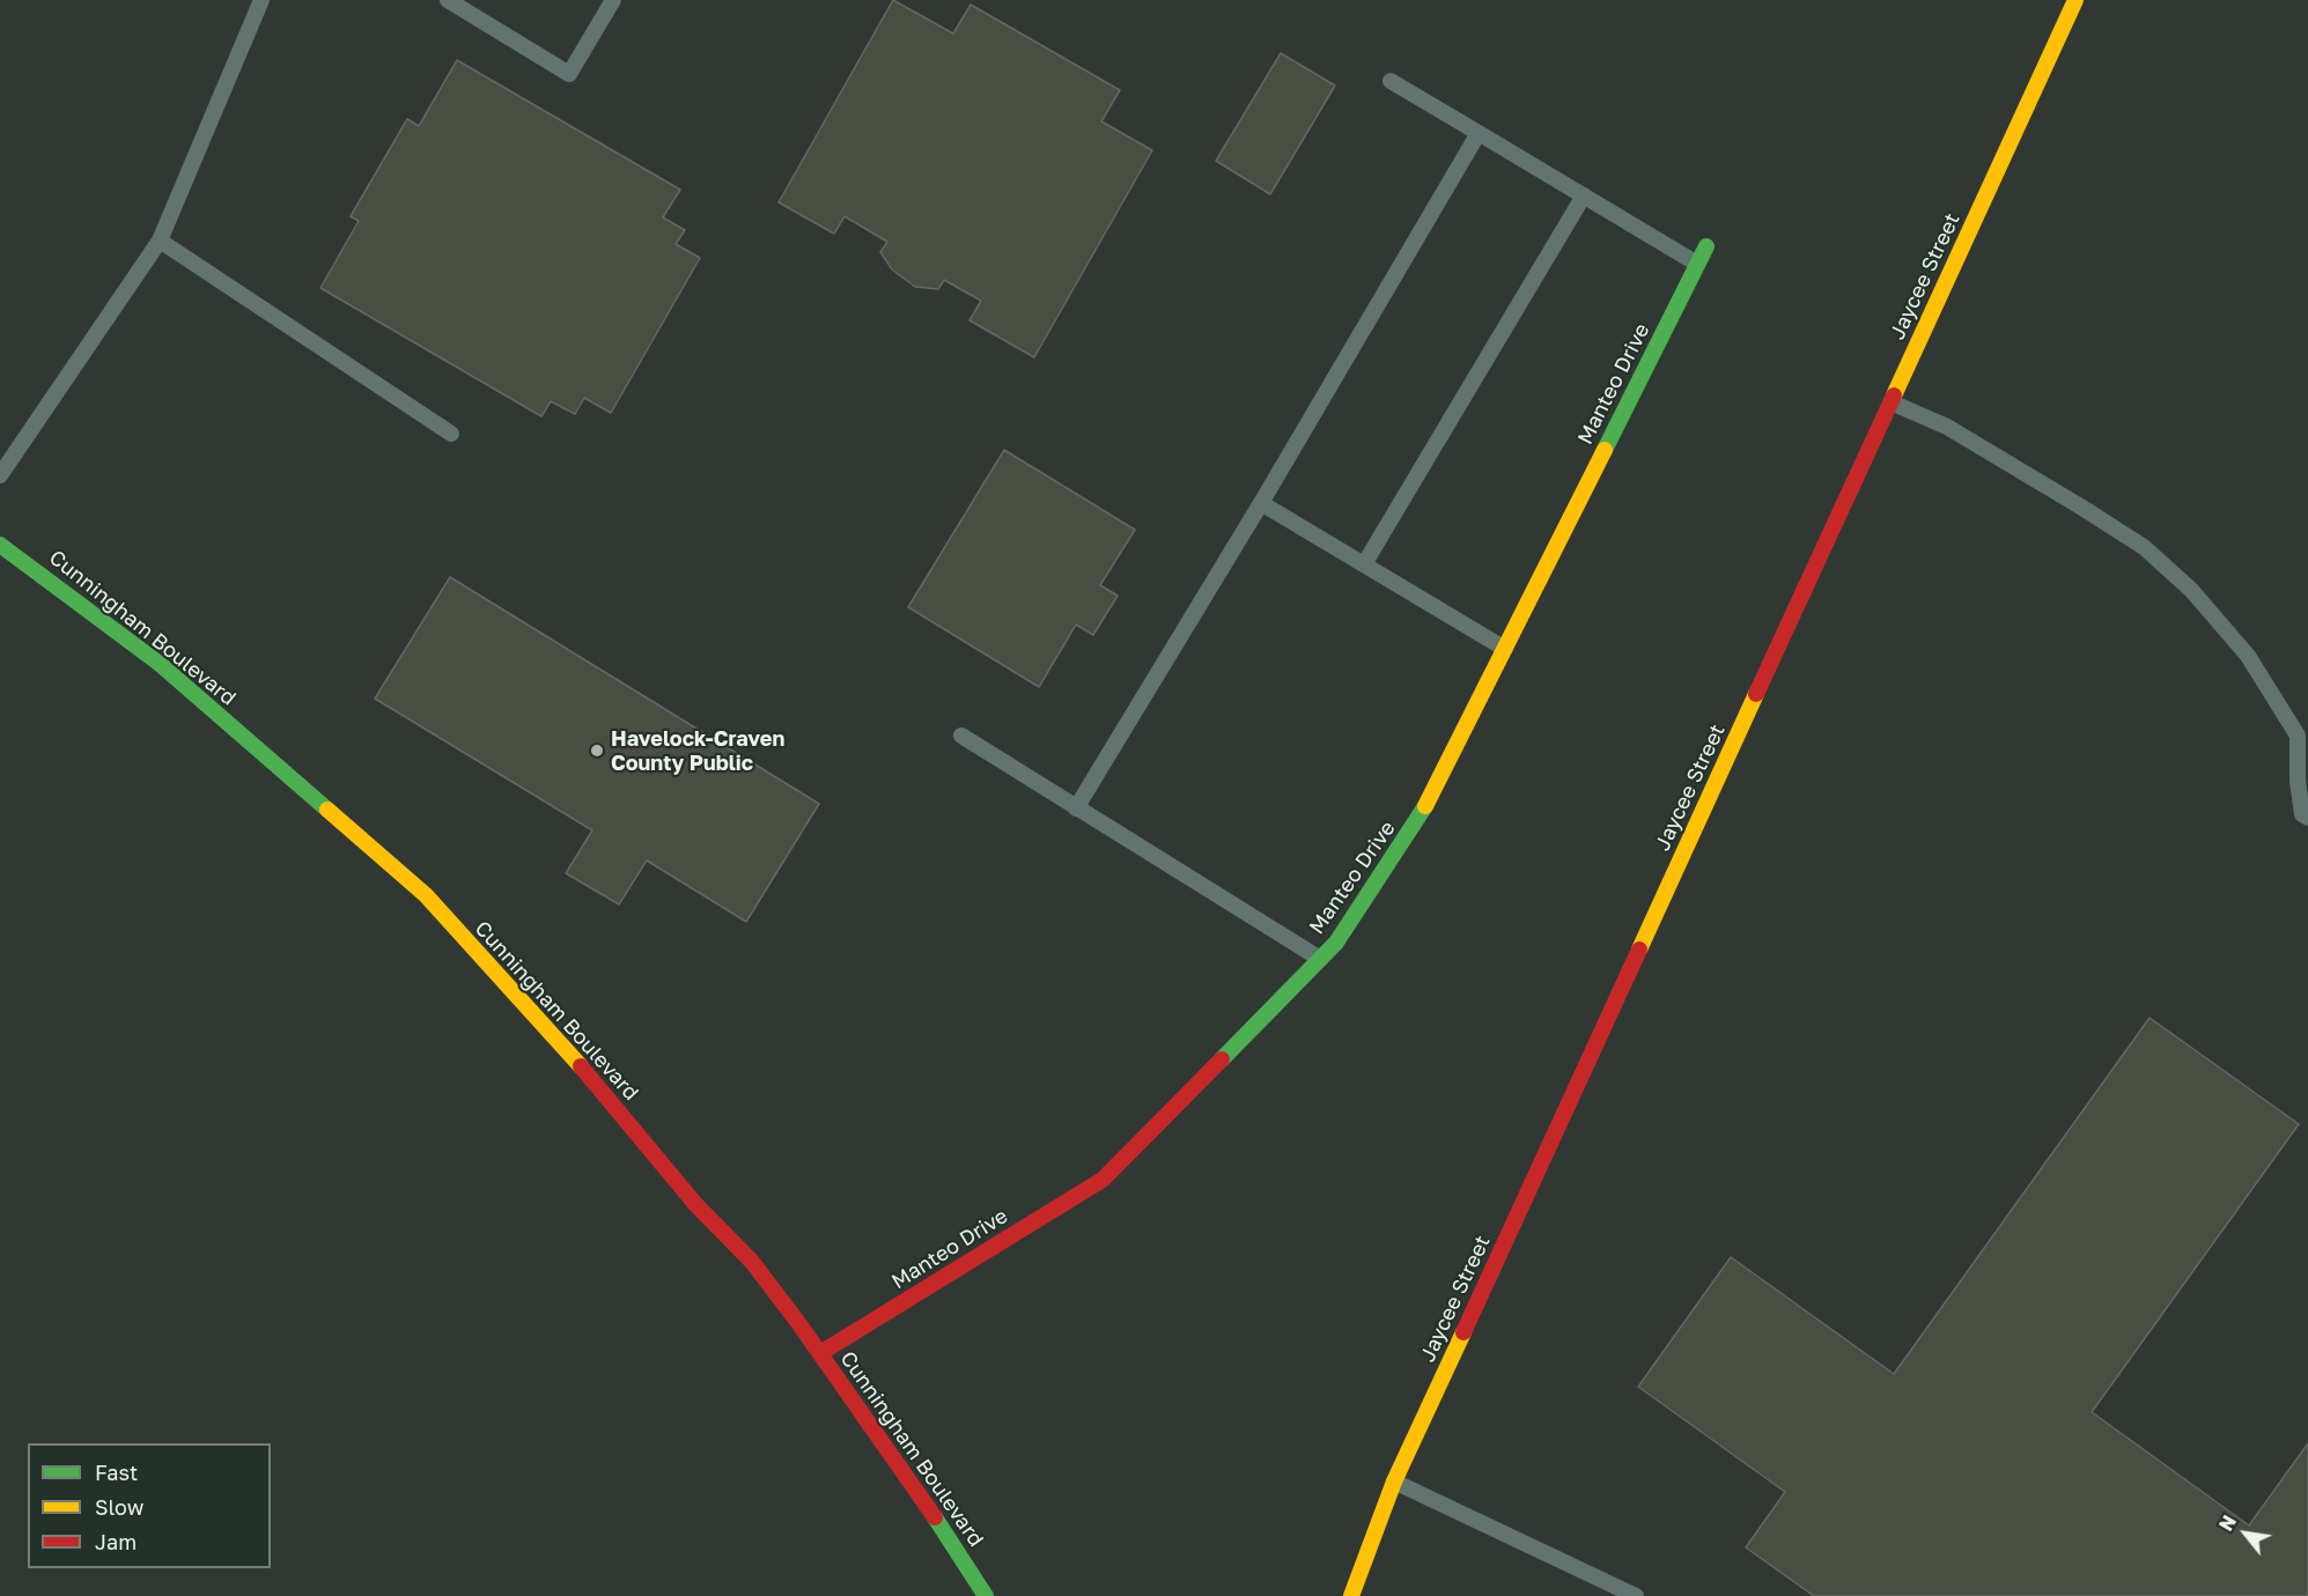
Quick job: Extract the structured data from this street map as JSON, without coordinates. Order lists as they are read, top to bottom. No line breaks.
{"streets":{"street":["Jaycee Street","Manteo Drive","Cunningham Boulevard"]},"crossings":[["Manteo Drive","Cunningham Boulevard"]],"places":["Havelock-Craven County Public"],"legend":["Fast","Slow","Jam"],"north":"top left"}
